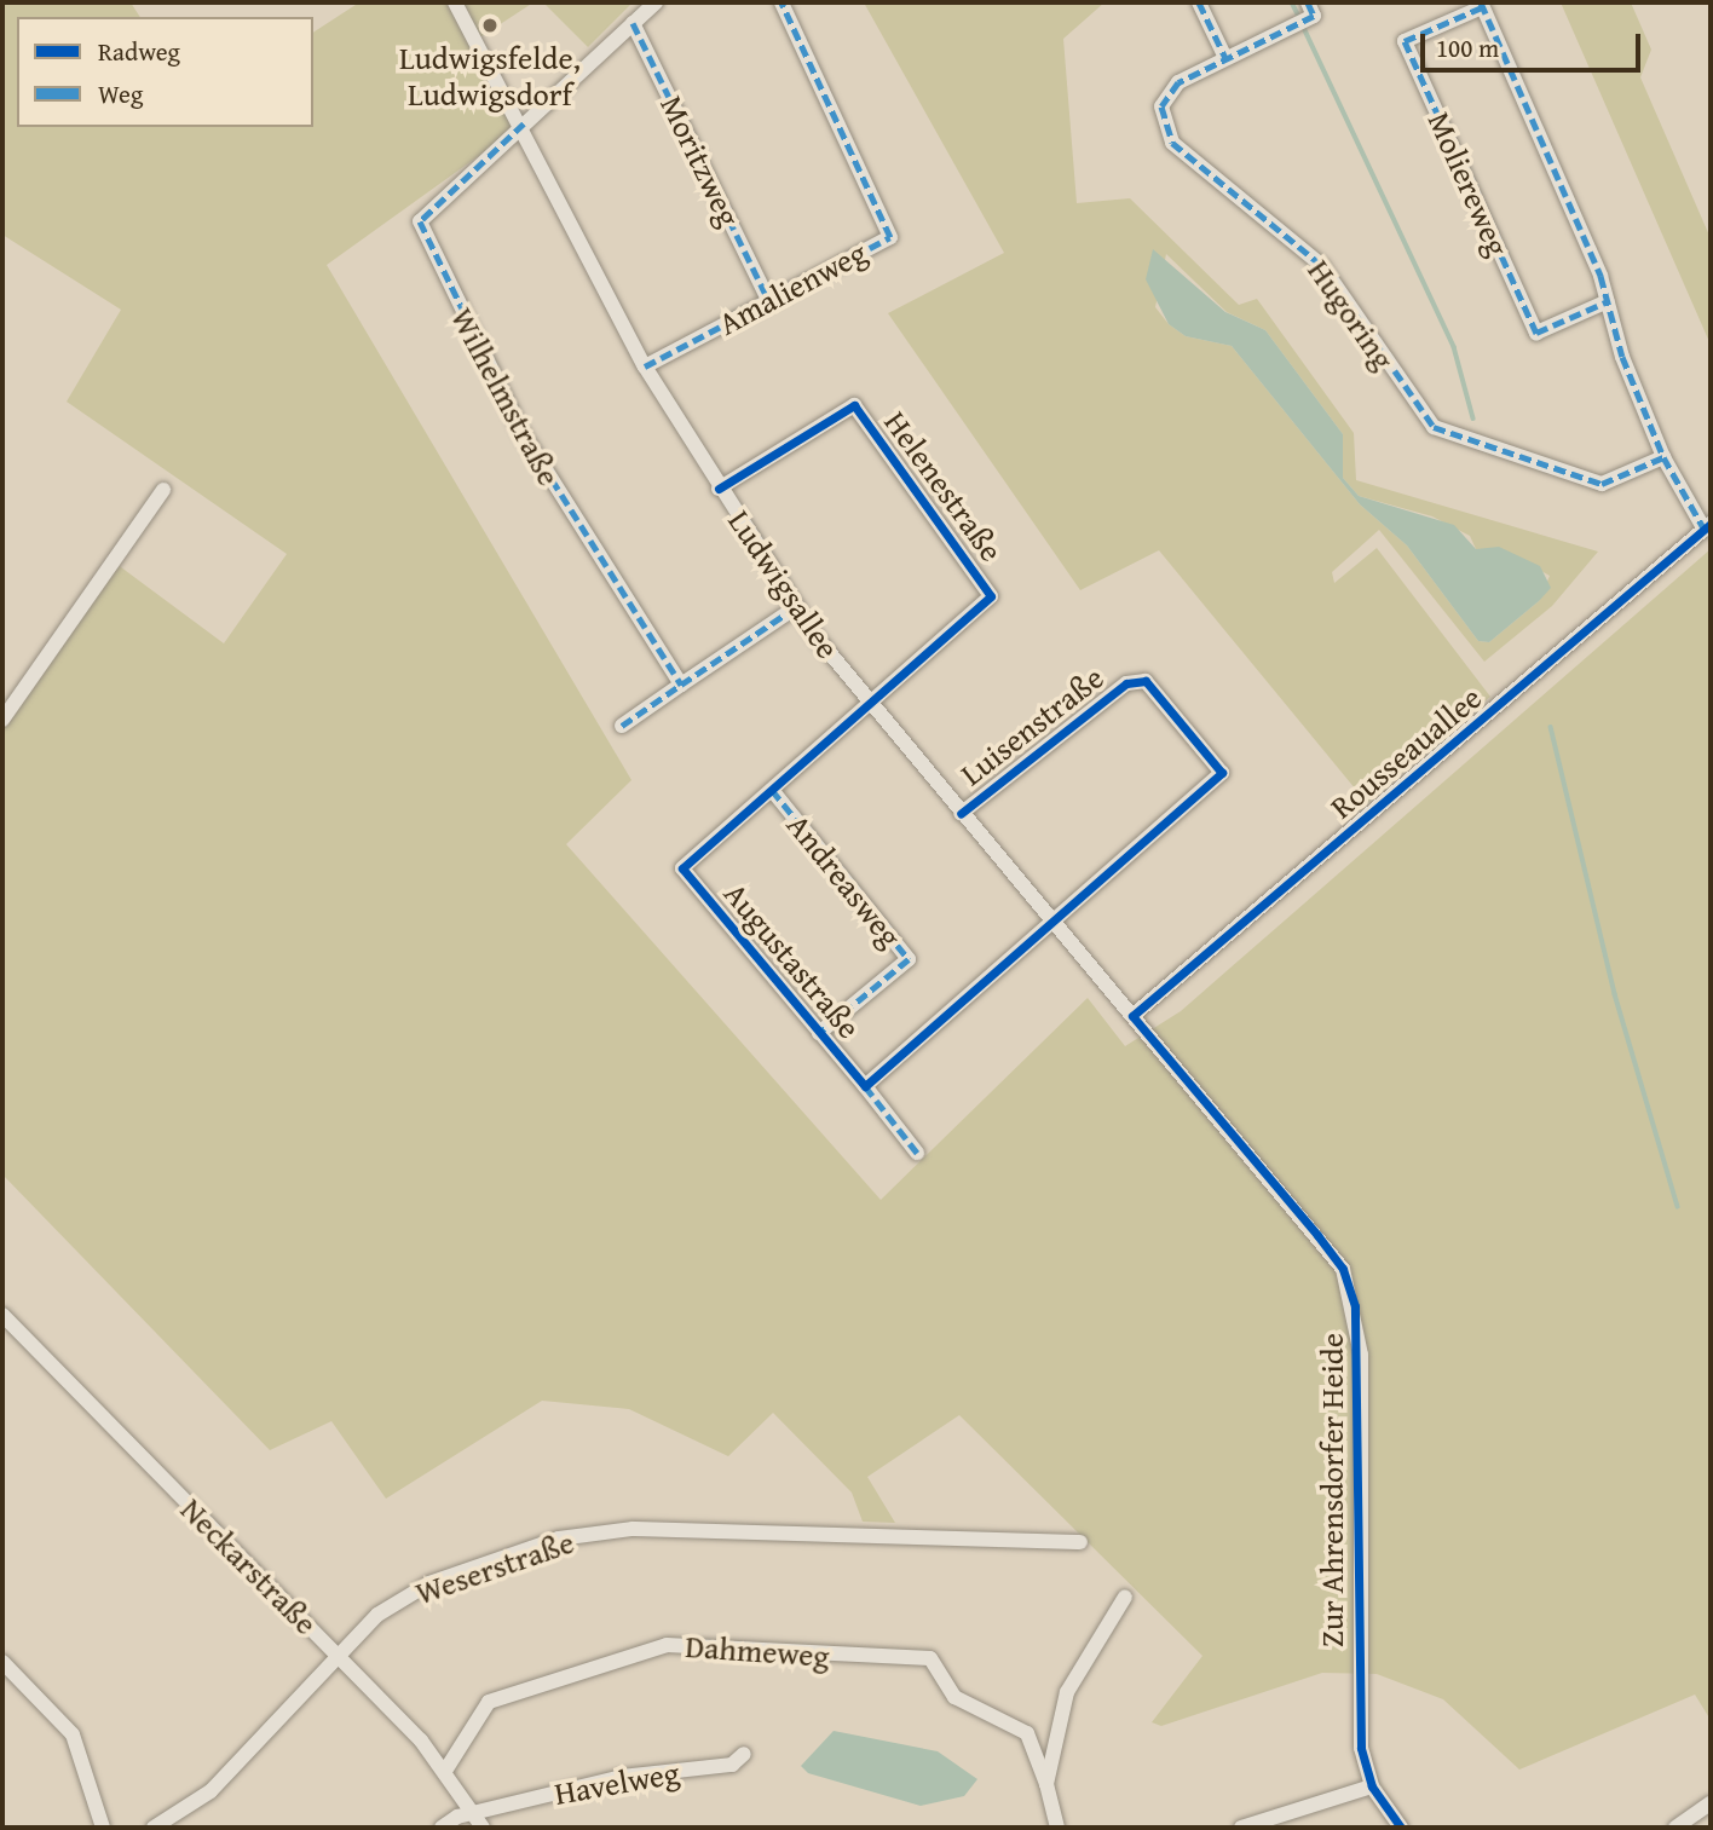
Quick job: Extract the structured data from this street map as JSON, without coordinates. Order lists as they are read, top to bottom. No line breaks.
{"streets":{"street":["Moritzweg","Moliereweg","Amalienweg","Hugoring","Wilhelmstraße","Helenestraße","Ludwigsallee","Luisenstraße","Rousseauallee","Andreasweg","Augustastraße","Zur Ahrensdorfer Heide","Neckarstraße","Weserstraße","Dahmeweg","Havelweg"]},"crossings":[["Moritzweg","Amalienweg"],["Amalienweg","Ludwigsallee"],["Wilhelmstraße","Ludwigsallee"],["Helenestraße","Ludwigsallee"],["Helenestraße","Augustastraße"],["Ludwigsallee","Luisenstraße"],["Ludwigsallee","Rousseauallee"],["Ludwigsallee","Augustastraße"],["Ludwigsallee","Zur Ahrensdorfer Heide"],["Luisenstraße","Augustastraße"],["Rousseauallee","Zur Ahrensdorfer Heide"],["Andreasweg","Augustastraße"],["Neckarstraße","Weserstraße"],["Neckarstraße","Dahmeweg"],["Neckarstraße","Havelweg"]],"places":["Ludwigsfelde, Ludwigsdorf"],"legend":["Radweg","Weg"],"scale_bar":"100 m"}
